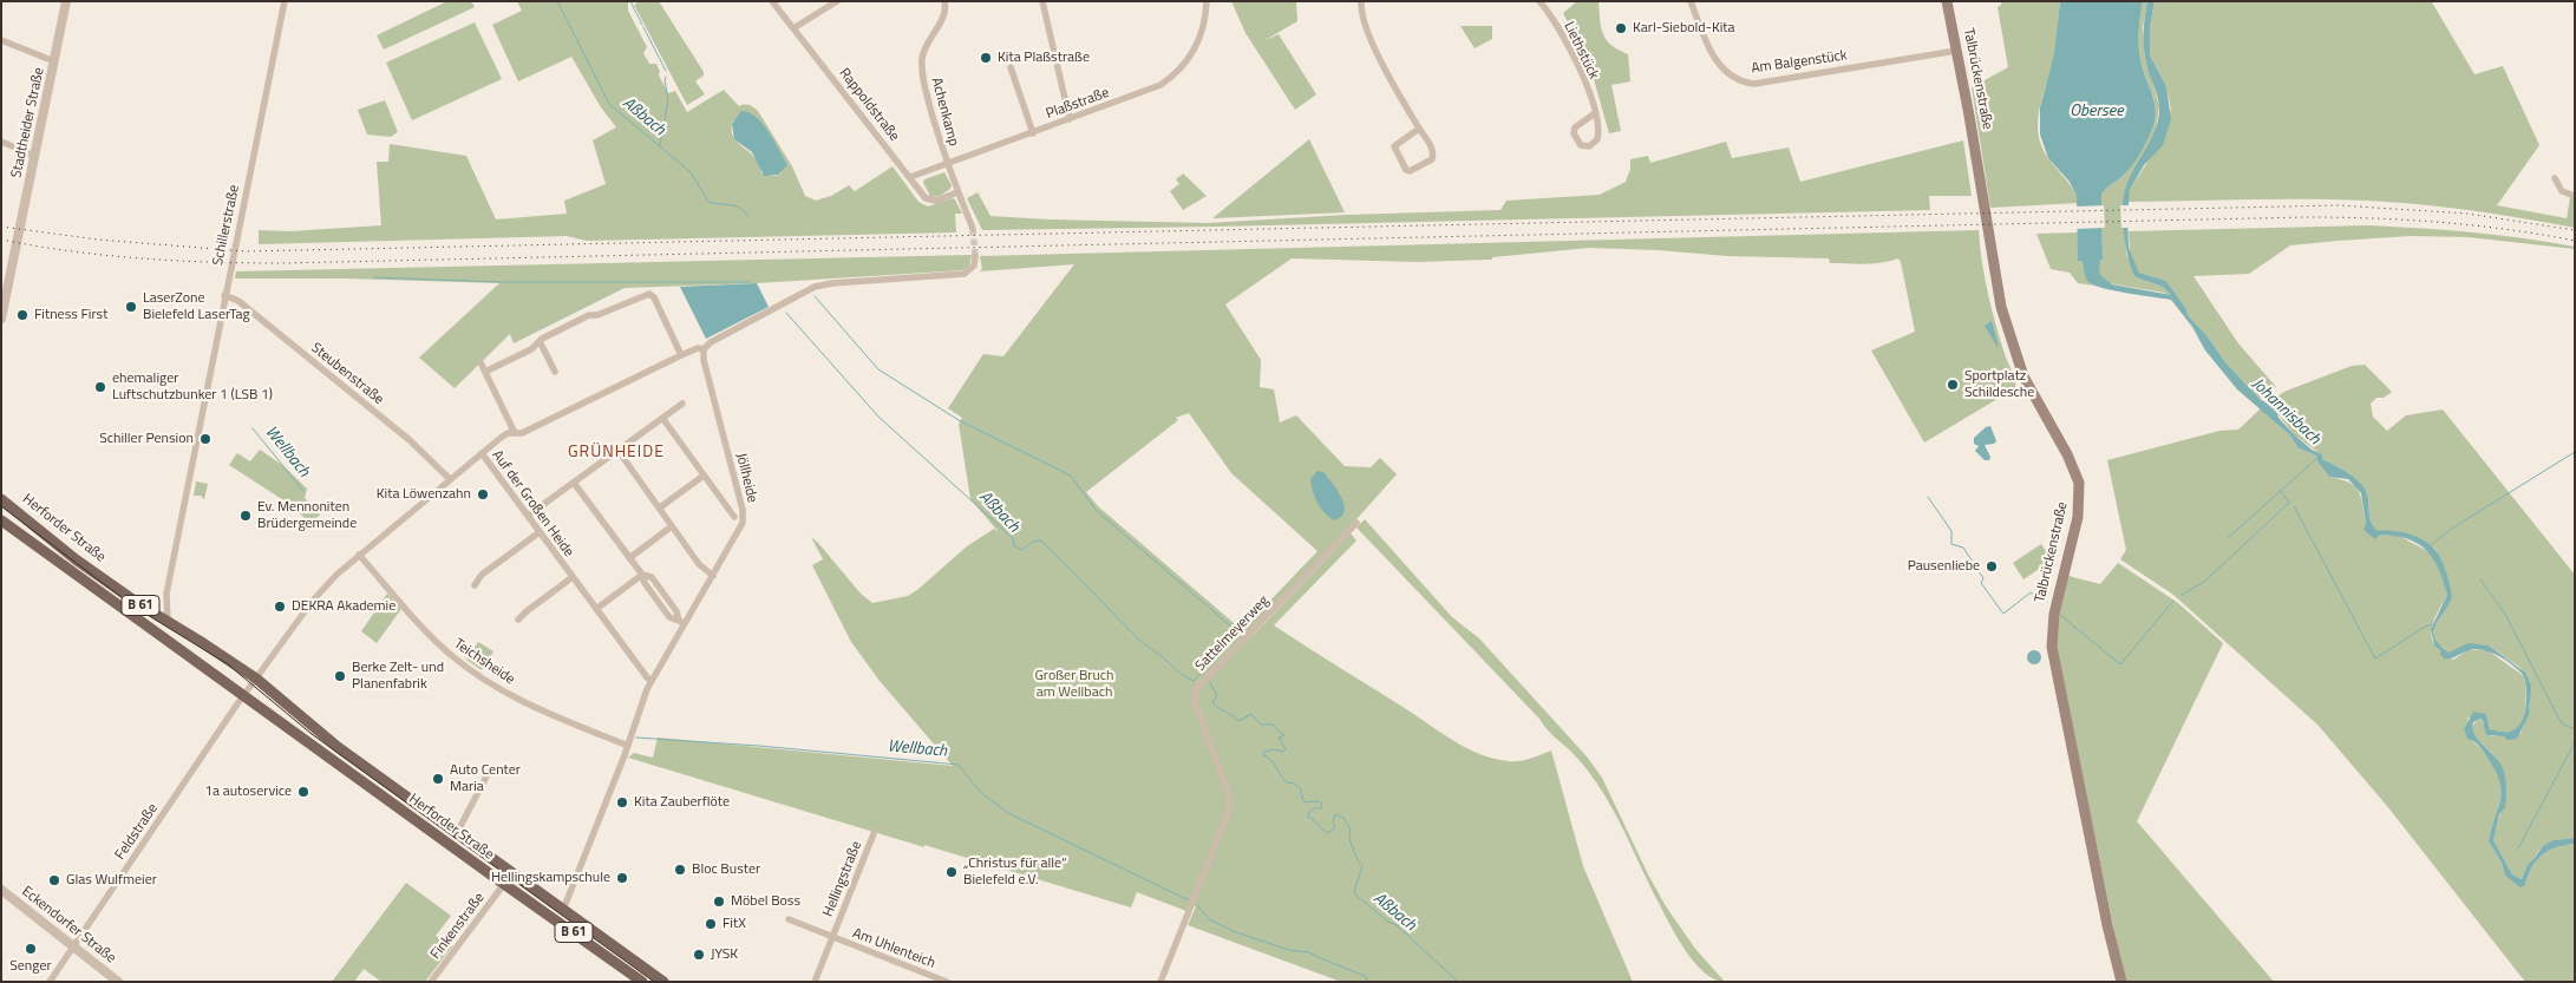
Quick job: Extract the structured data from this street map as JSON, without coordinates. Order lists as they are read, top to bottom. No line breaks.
{"streets":{"main road":["Talbrückenstraße","Herforder Straße","B 61"],"street":["Liethstück","Am Balgenstück","Plaßstraße","Rappoldstraße","Achenkamp","Stadtheider Straße","Schillerstraße","Steubenstraße","Jöllheide","Auf der Großen Heide","Sattelmeyerweg","Teichsheide","Feldstraße","Hellingstraße","Eckendorfer Straße","Finkenstraße","Am Uhlenteich"]},"crossings":[["Am Balgenstück","Talbrückenstraße"],["Plaßstraße","Rappoldstraße"],["Plaßstraße","Achenkamp"],["Schillerstraße","Steubenstraße"],["Schillerstraße","Herforder Straße"],["Steubenstraße","Auf der Großen Heide"],["Jöllheide","Auf der Großen Heide"],["Jöllheide","Herforder Straße"],["Jöllheide","Teichsheide"],["Auf der Großen Heide","Herforder Straße"],["Auf der Großen Heide","Teichsheide"],["Herforder Straße","Feldstraße"],["Herforder Straße","Finkenstraße"],["Feldstraße","Eckendorfer Straße"],["Hellingstraße","Am Uhlenteich"]],"districts":["GRÜNHEIDE"],"water":["Obersee","Aßbach","Johannisbach","Wellbach"],"parks":["Großer Bruch am Wellbach"],"places":["Karl-Siebold-Kita","Kita Plaßstraße","LaserZone Bielefeld LaserTag","Fitness First","Sportplatz Schildesche","ehemaliger Luftschutzbunker 1 (LSB 1)","Schiller Pension","Kita Löwenzahn","Ev. Mennoniten Brüdergemeinde","Pausenliebe","DEKRA Akademie","Berke Zelt- und Planenfabrik","Auto Center Maria","1a autoservice","Kita Zauberflöte","Bloc Buster","„Christus für alle“ Bielefeld e.V.","Hellingskampschule","Glas Wulfmeier","Möbel Boss","FitX","Senger","JYSK"]}
